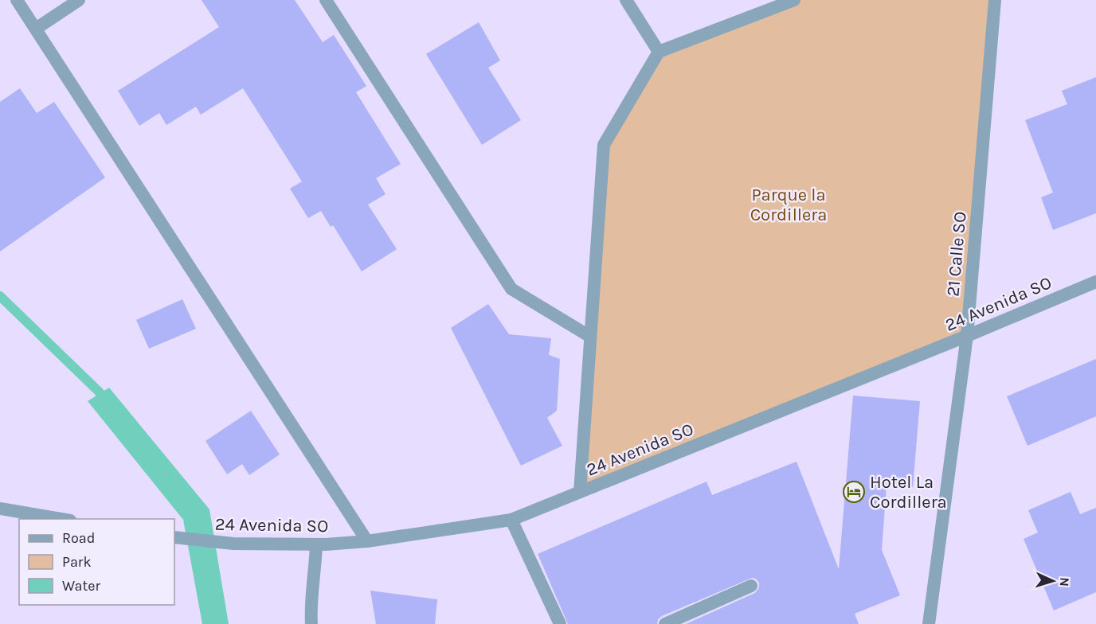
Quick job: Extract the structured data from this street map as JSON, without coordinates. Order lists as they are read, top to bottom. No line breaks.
{"streets":{"street":["21 Calle SO","24 Avenida SO"]},"crossings":[["21 Calle SO","24 Avenida SO"]],"parks":["Parque la Cordillera"],"places":{"hotel":["Hotel La Cordillera"]},"legend":["Road","Park","Water"],"north":"right"}
